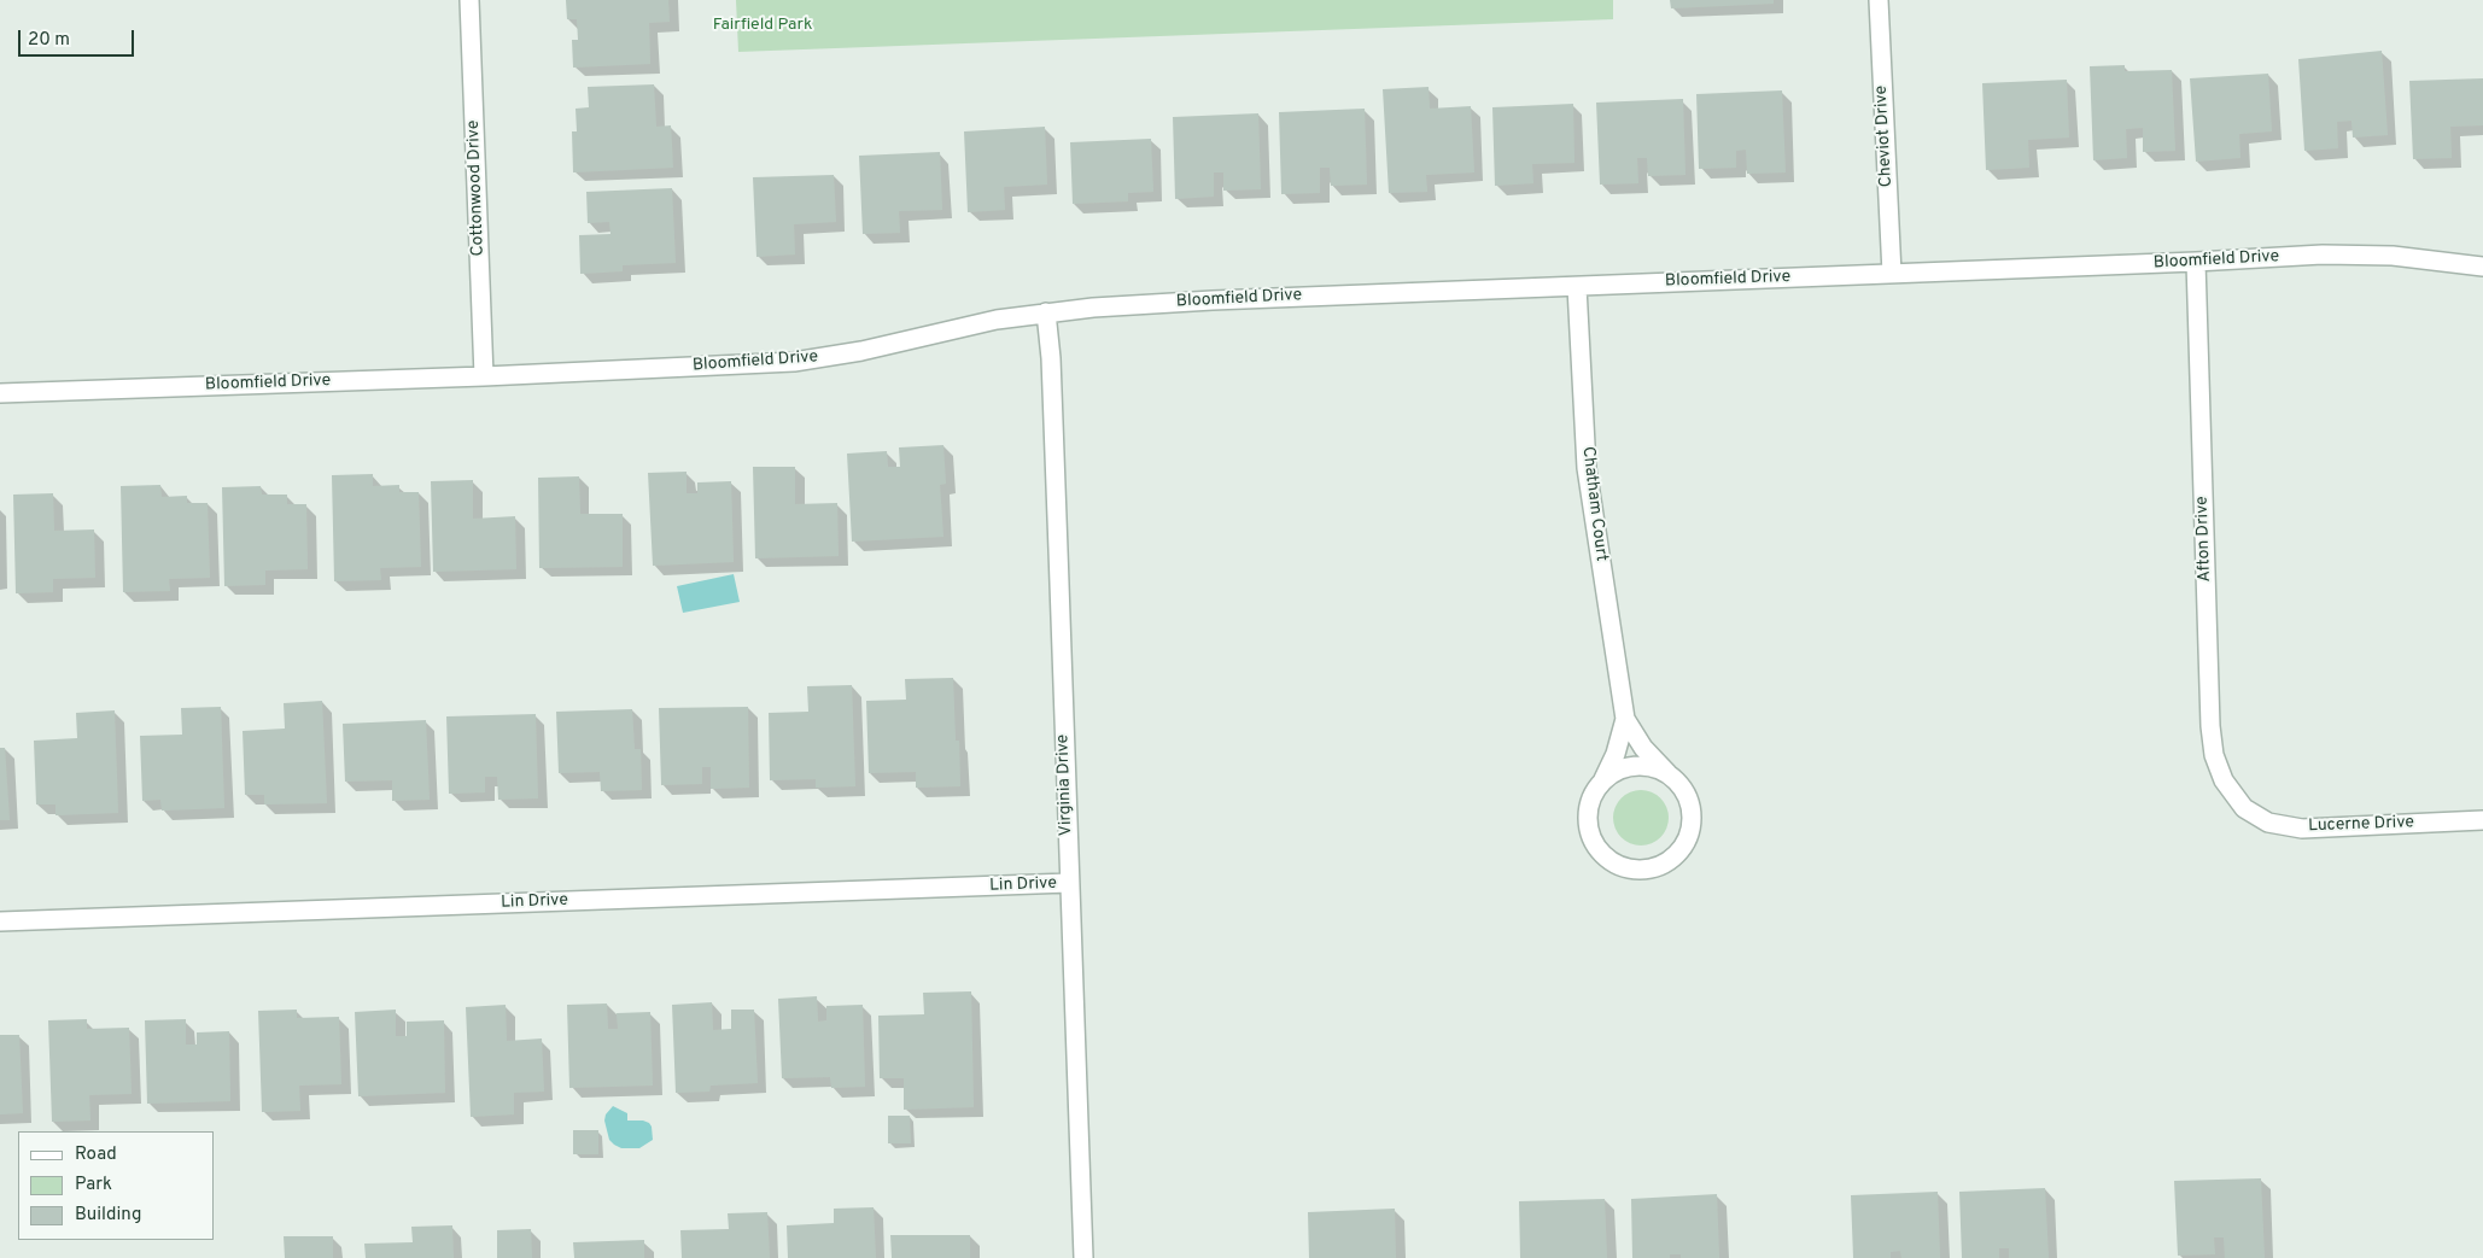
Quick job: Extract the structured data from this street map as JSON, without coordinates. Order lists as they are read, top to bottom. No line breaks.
{"streets":{"street":["Cheviot Drive","Cottonwood Drive","Bloomfield Drive","Chatham Court","Afton Drive","Virginia Drive","Lucerne Drive","Lin Drive"]},"crossings":[["Cheviot Drive","Bloomfield Drive"],["Cottonwood Drive","Bloomfield Drive"],["Bloomfield Drive","Chatham Court"],["Bloomfield Drive","Afton Drive"],["Bloomfield Drive","Virginia Drive"],["Afton Drive","Lucerne Drive"],["Virginia Drive","Lin Drive"]],"parks":["Fairfield Park"],"legend":["Road","Park","Building"],"scale_bar":"20 m"}
